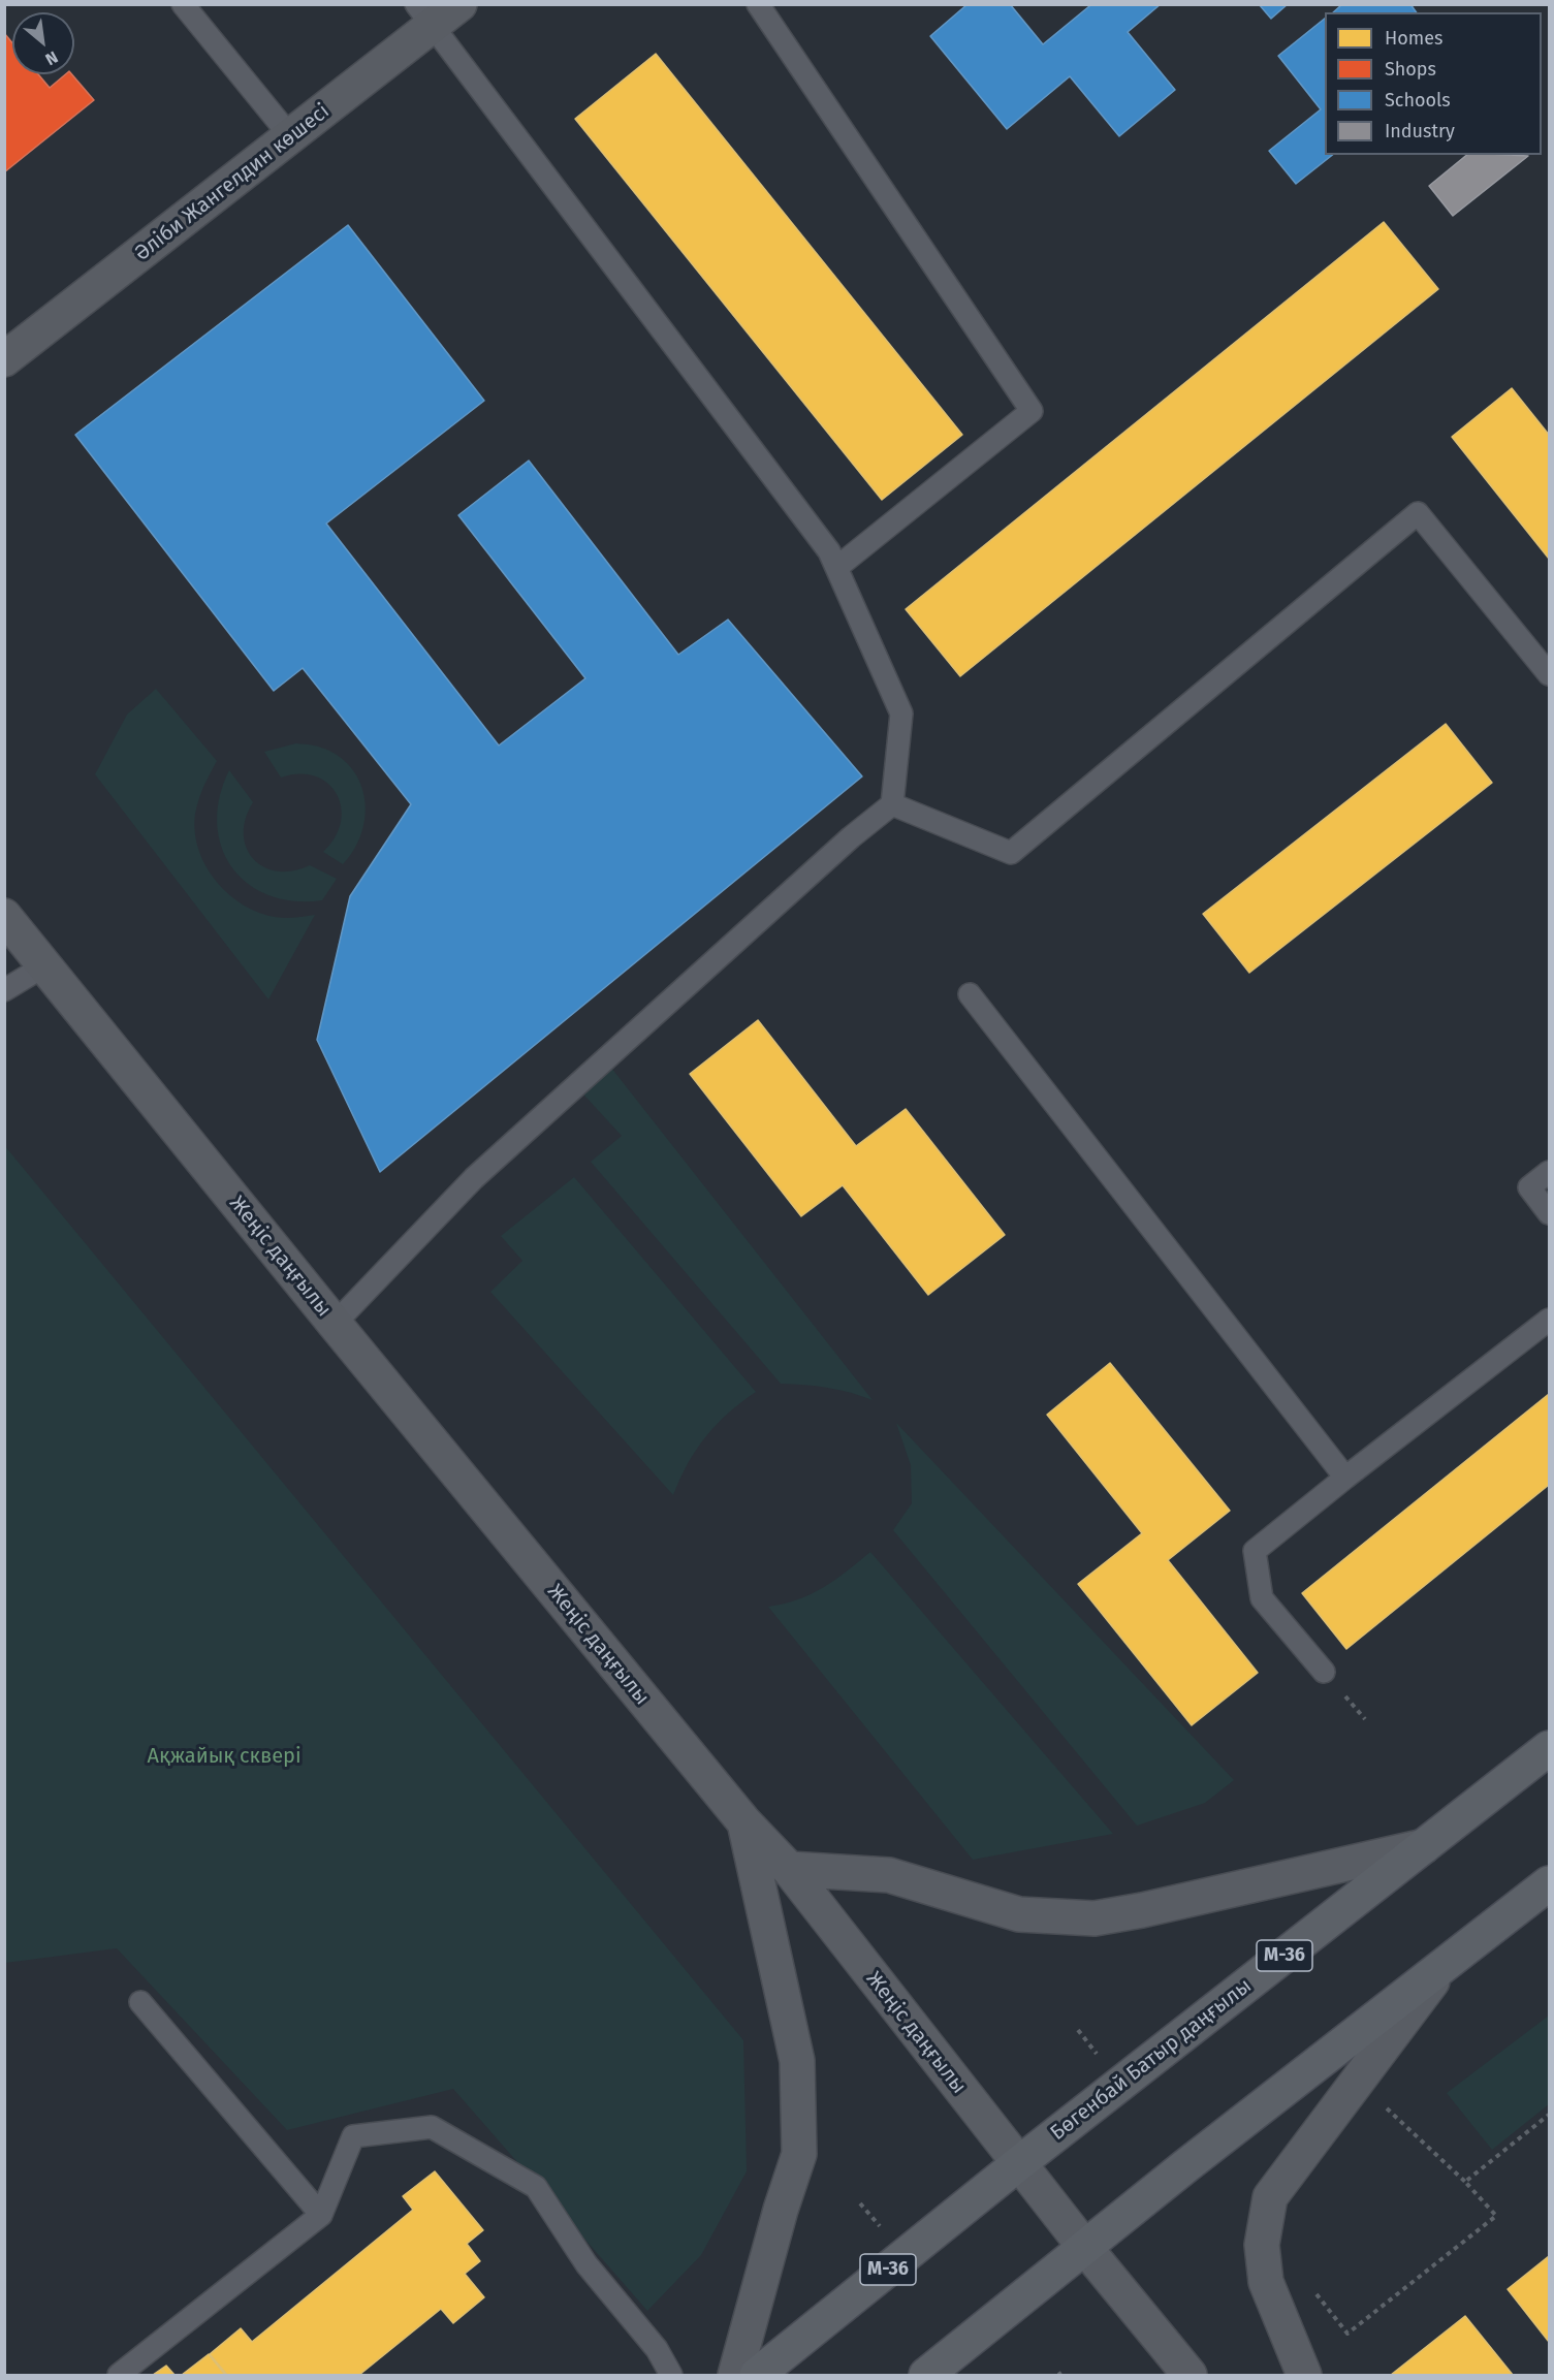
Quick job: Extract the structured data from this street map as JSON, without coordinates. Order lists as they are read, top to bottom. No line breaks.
{"streets":{"main road":["Әліби Жангелдин көшесі","Жеңіс даңғылы","M-36","Бөгенбай Батыр даңғылы"]},"crossings":[["Жеңіс даңғылы","Бөгенбай Батыр даңғылы"]],"parks":["Ақжайық сквері"],"legend":["Homes","Shops","Schools","Industry"],"north":"bottom right"}
